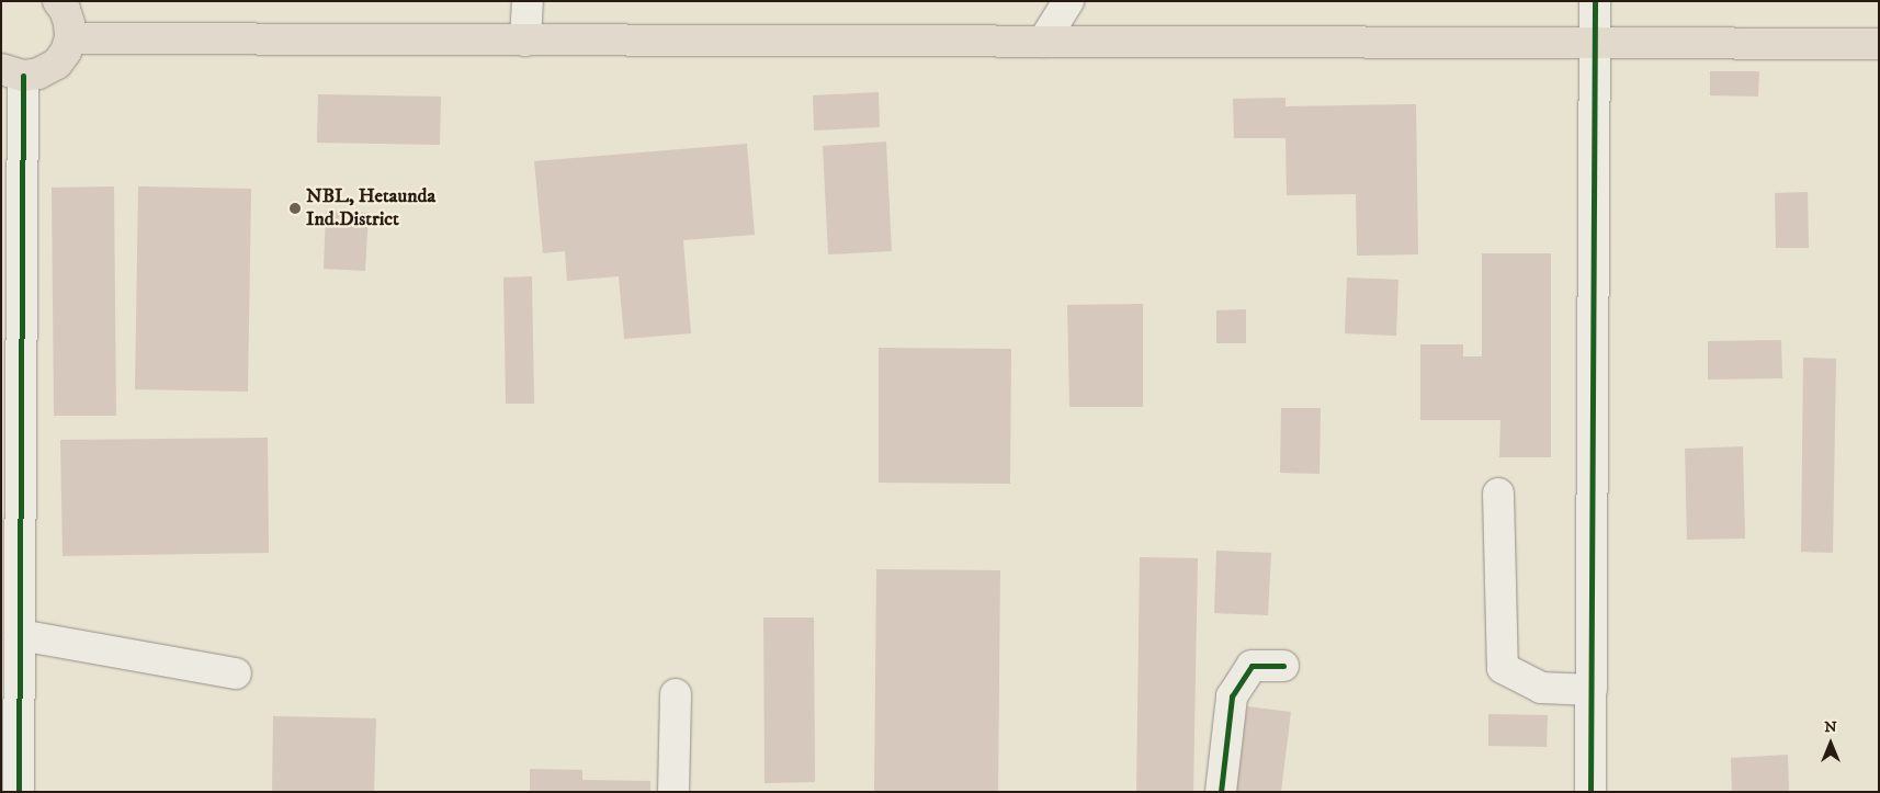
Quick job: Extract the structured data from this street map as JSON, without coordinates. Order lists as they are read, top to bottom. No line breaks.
{"places":["NBL, Hetaunda Ind.District"],"north":"top"}
